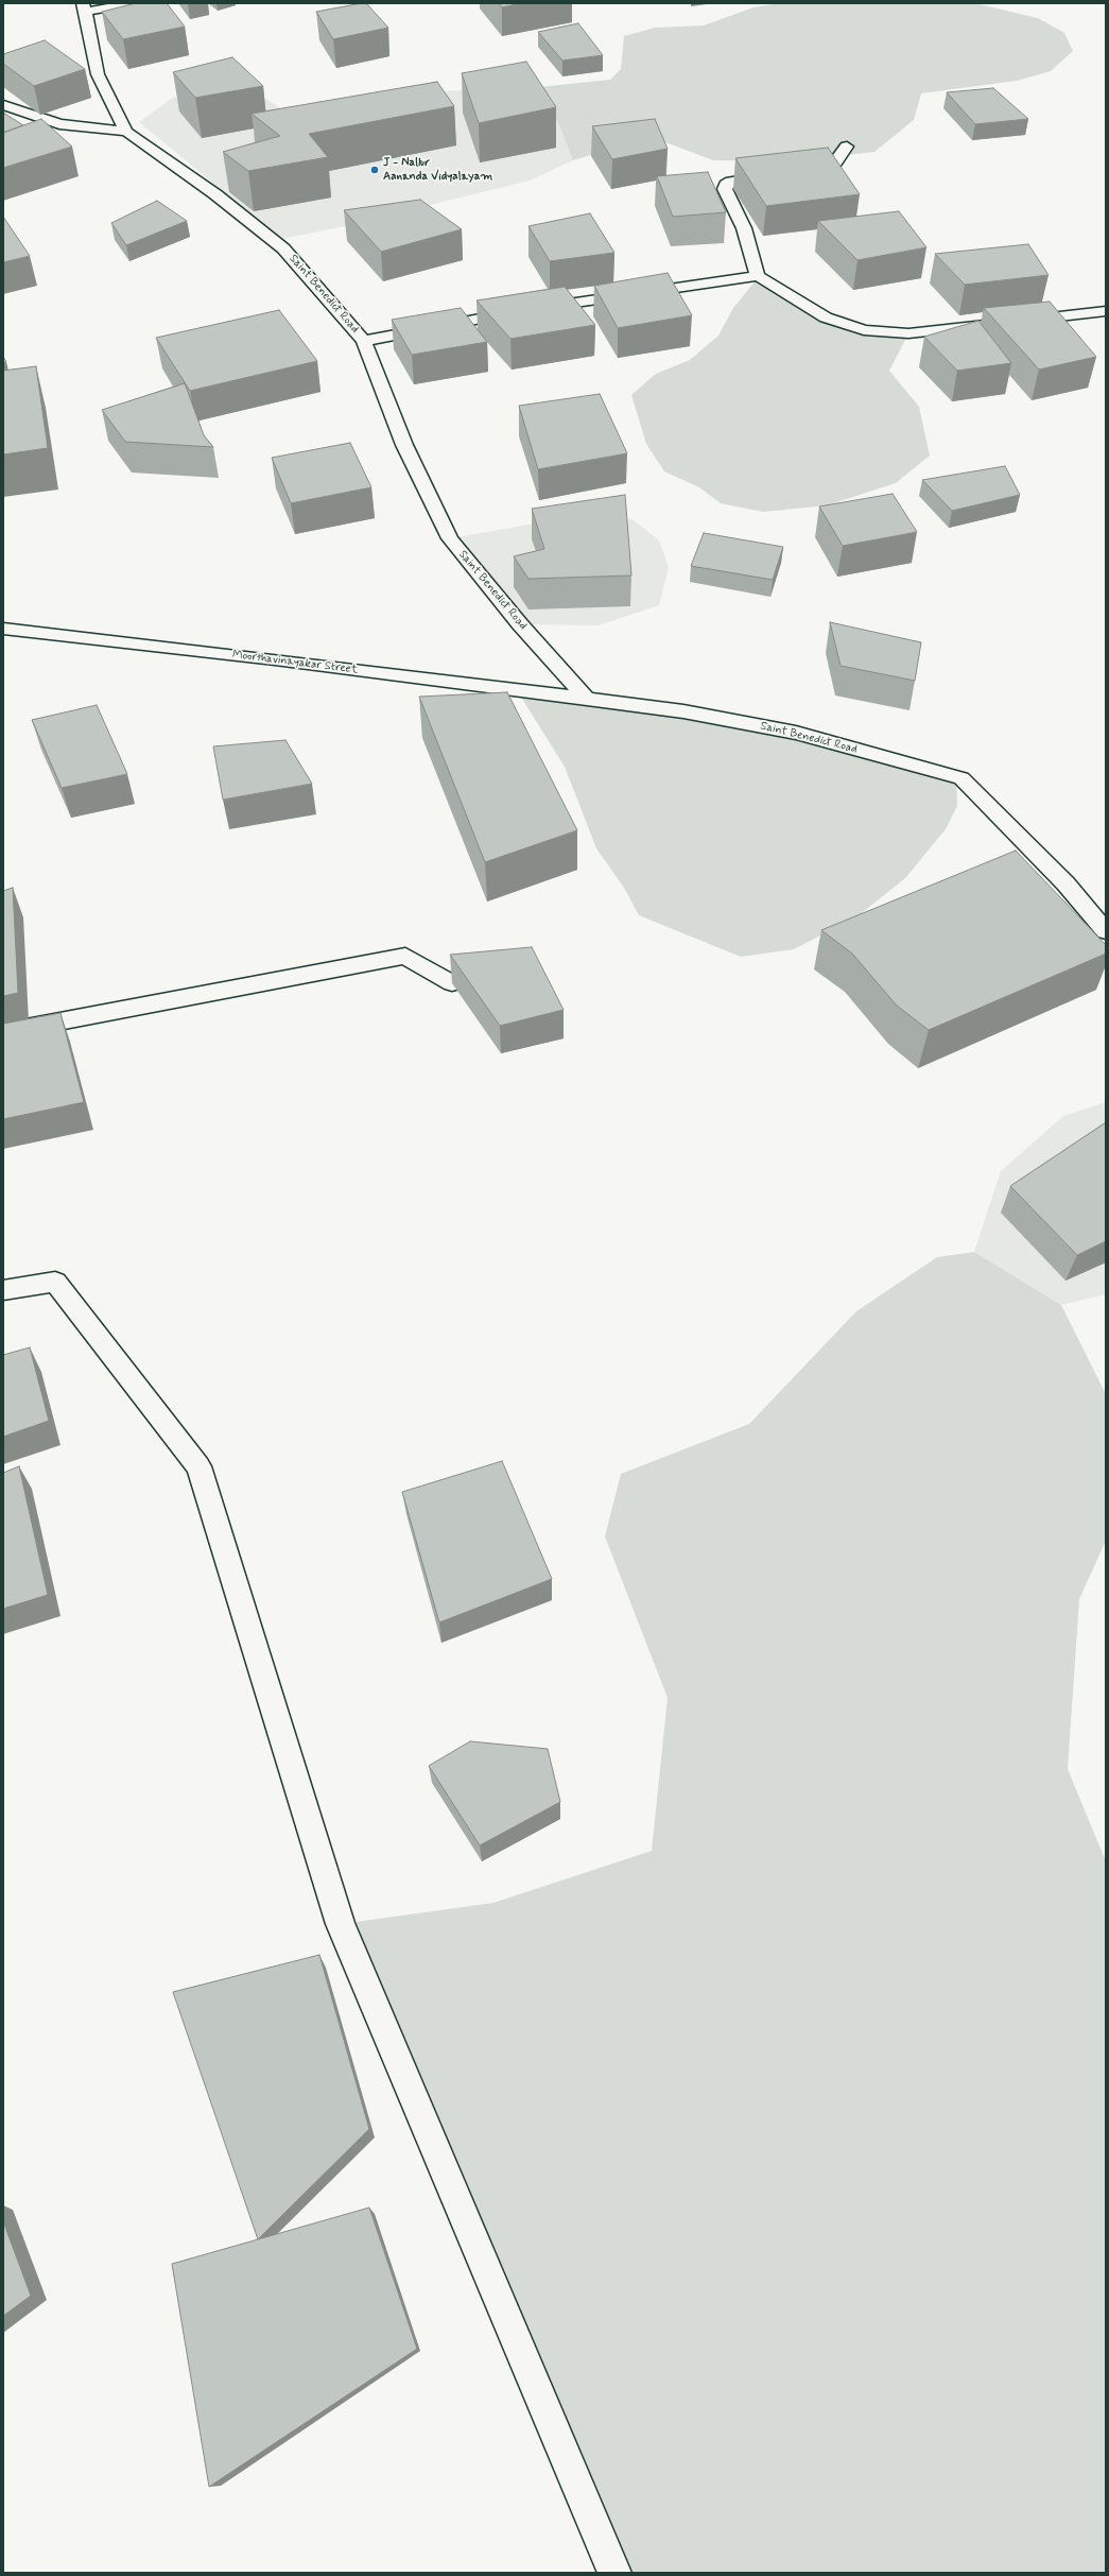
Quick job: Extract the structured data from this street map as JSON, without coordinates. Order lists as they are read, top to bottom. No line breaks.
{"streets":{"street":["Saint Benedict Road","Moorthavinayakar Street"]},"crossings":[["Saint Benedict Road","Moorthavinayakar Street"]],"places":["J - Nallur Aananda Vidyalayam"]}
